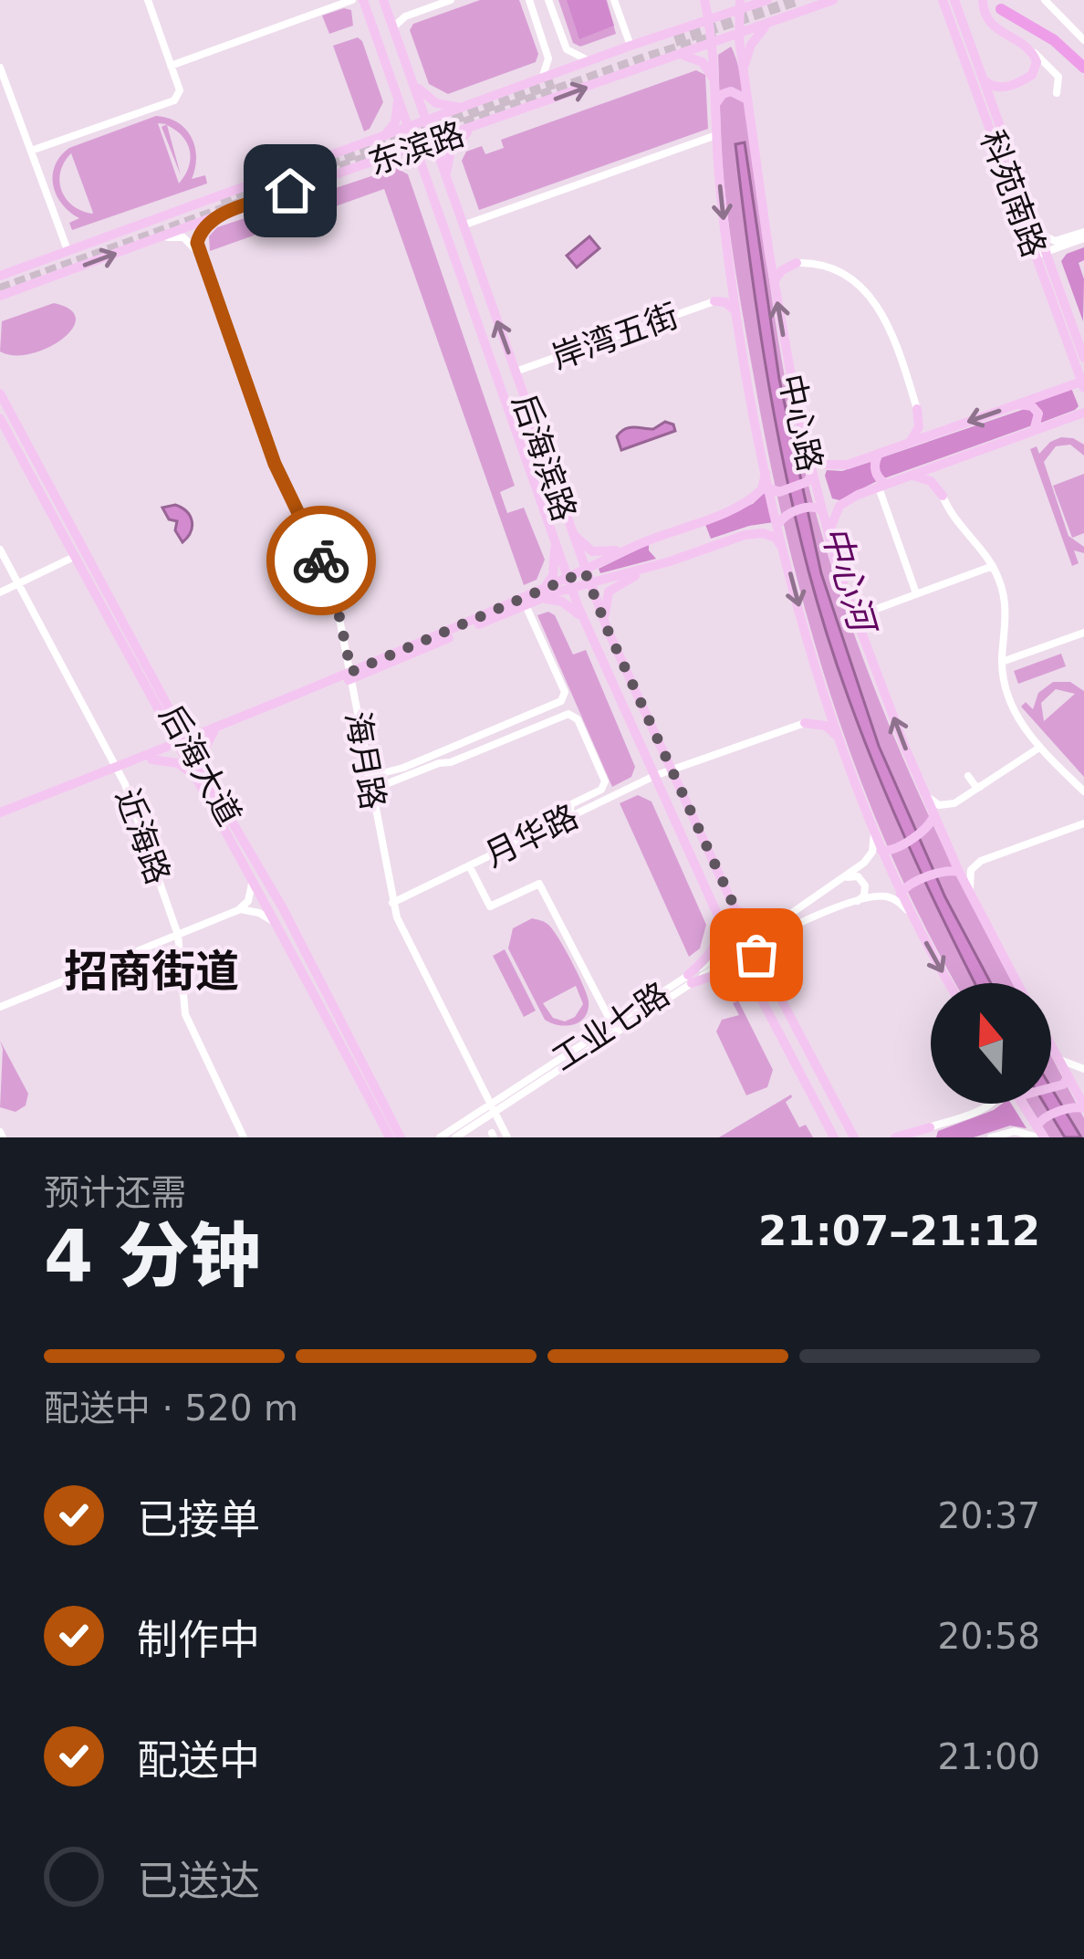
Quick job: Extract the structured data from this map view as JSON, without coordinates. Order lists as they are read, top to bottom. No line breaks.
{"streets":{"main road":["东滨路","科苑南路","中心路","后海滨路","后海大道"],"street":["岸湾五街","海月路","月华路","近海路","工业七路"]},"crossings":[["东滨路","中心路"],["东滨路","后海滨路"],["岸湾五街","后海滨路"],["中心路","后海滨路"],["中心路","月华路"],["中心路","工业七路"],["后海滨路","月华路"],["后海滨路","工业七路"],["海月路","月华路"],["海月路","工业七路"],["月华路","工业七路"]],"districts":["招商街道"],"water":["中心河"],"north":"top","page":{"heading":["4 分钟","预计还需","21:07–21:12"],"bar":"配送中 · 520 m","list":[["已接单","20:37"],["制作中","20:58"],["配送中","21:00"],"已送达"]}}
